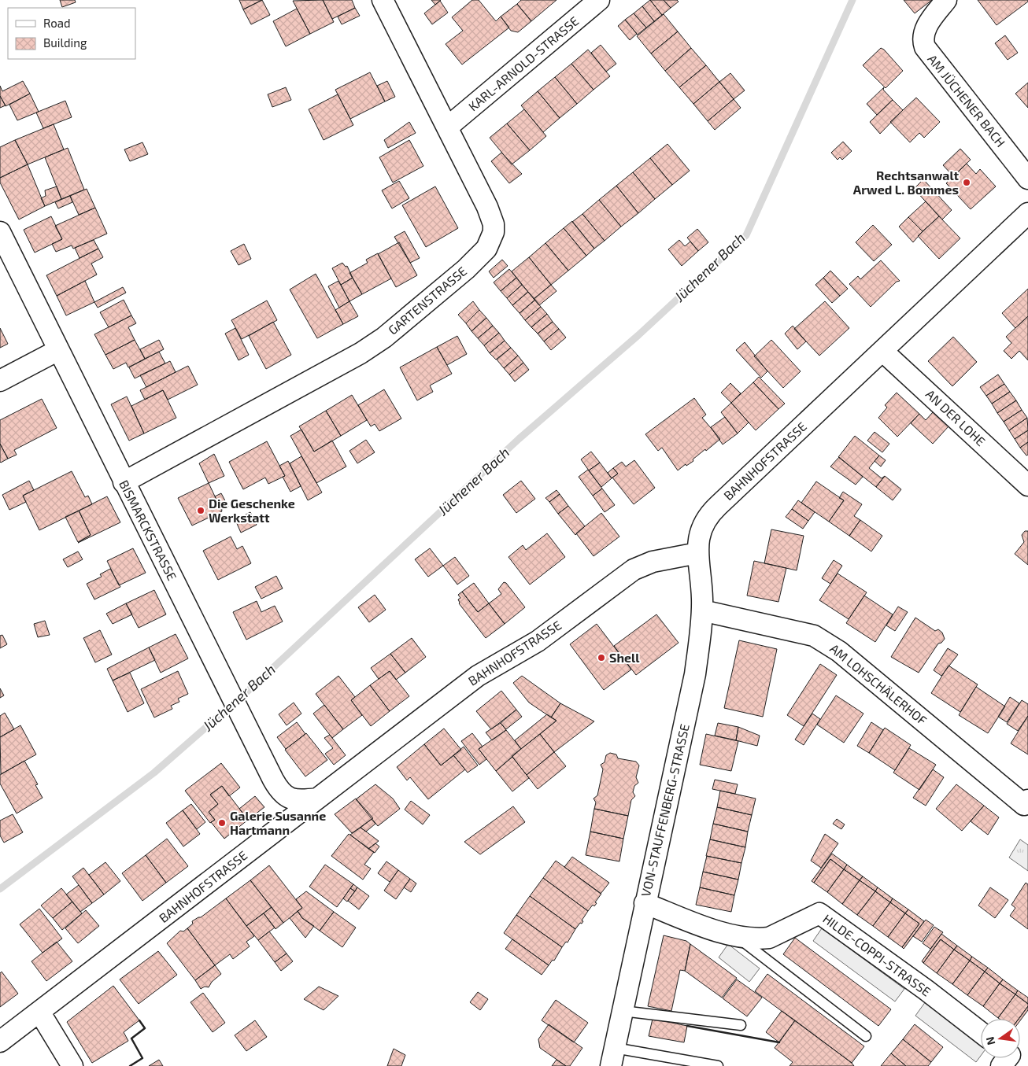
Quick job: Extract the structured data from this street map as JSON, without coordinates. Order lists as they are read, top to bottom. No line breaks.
{"streets":{"street":["KARL-ARNOLD-STRASSE","AM JÜCHENER BACH","GARTENSTRASSE","AN DER LOHE","BAHNHOFSTRASSE","BISMARCKSTRASSE","AM LOHSCHÄLERHOF","VON-STAUFFENBERG-STRASSE","HILDE-COPPI-STRASSE"]},"crossings":[["KARL-ARNOLD-STRASSE","GARTENSTRASSE"],["GARTENSTRASSE","BISMARCKSTRASSE"],["AN DER LOHE","BAHNHOFSTRASSE"],["BAHNHOFSTRASSE","BISMARCKSTRASSE"],["BAHNHOFSTRASSE","VON-STAUFFENBERG-STRASSE"],["AM LOHSCHÄLERHOF","VON-STAUFFENBERG-STRASSE"],["VON-STAUFFENBERG-STRASSE","HILDE-COPPI-STRASSE"]],"water":["Jüchener Bach"],"places":["Rechtsanwalt Arwed L. Bommes","Die Geschenke Werkstatt","Shell","Galerie Susanne Hartmann"],"legend":["Road","Building"],"north":"left"}
